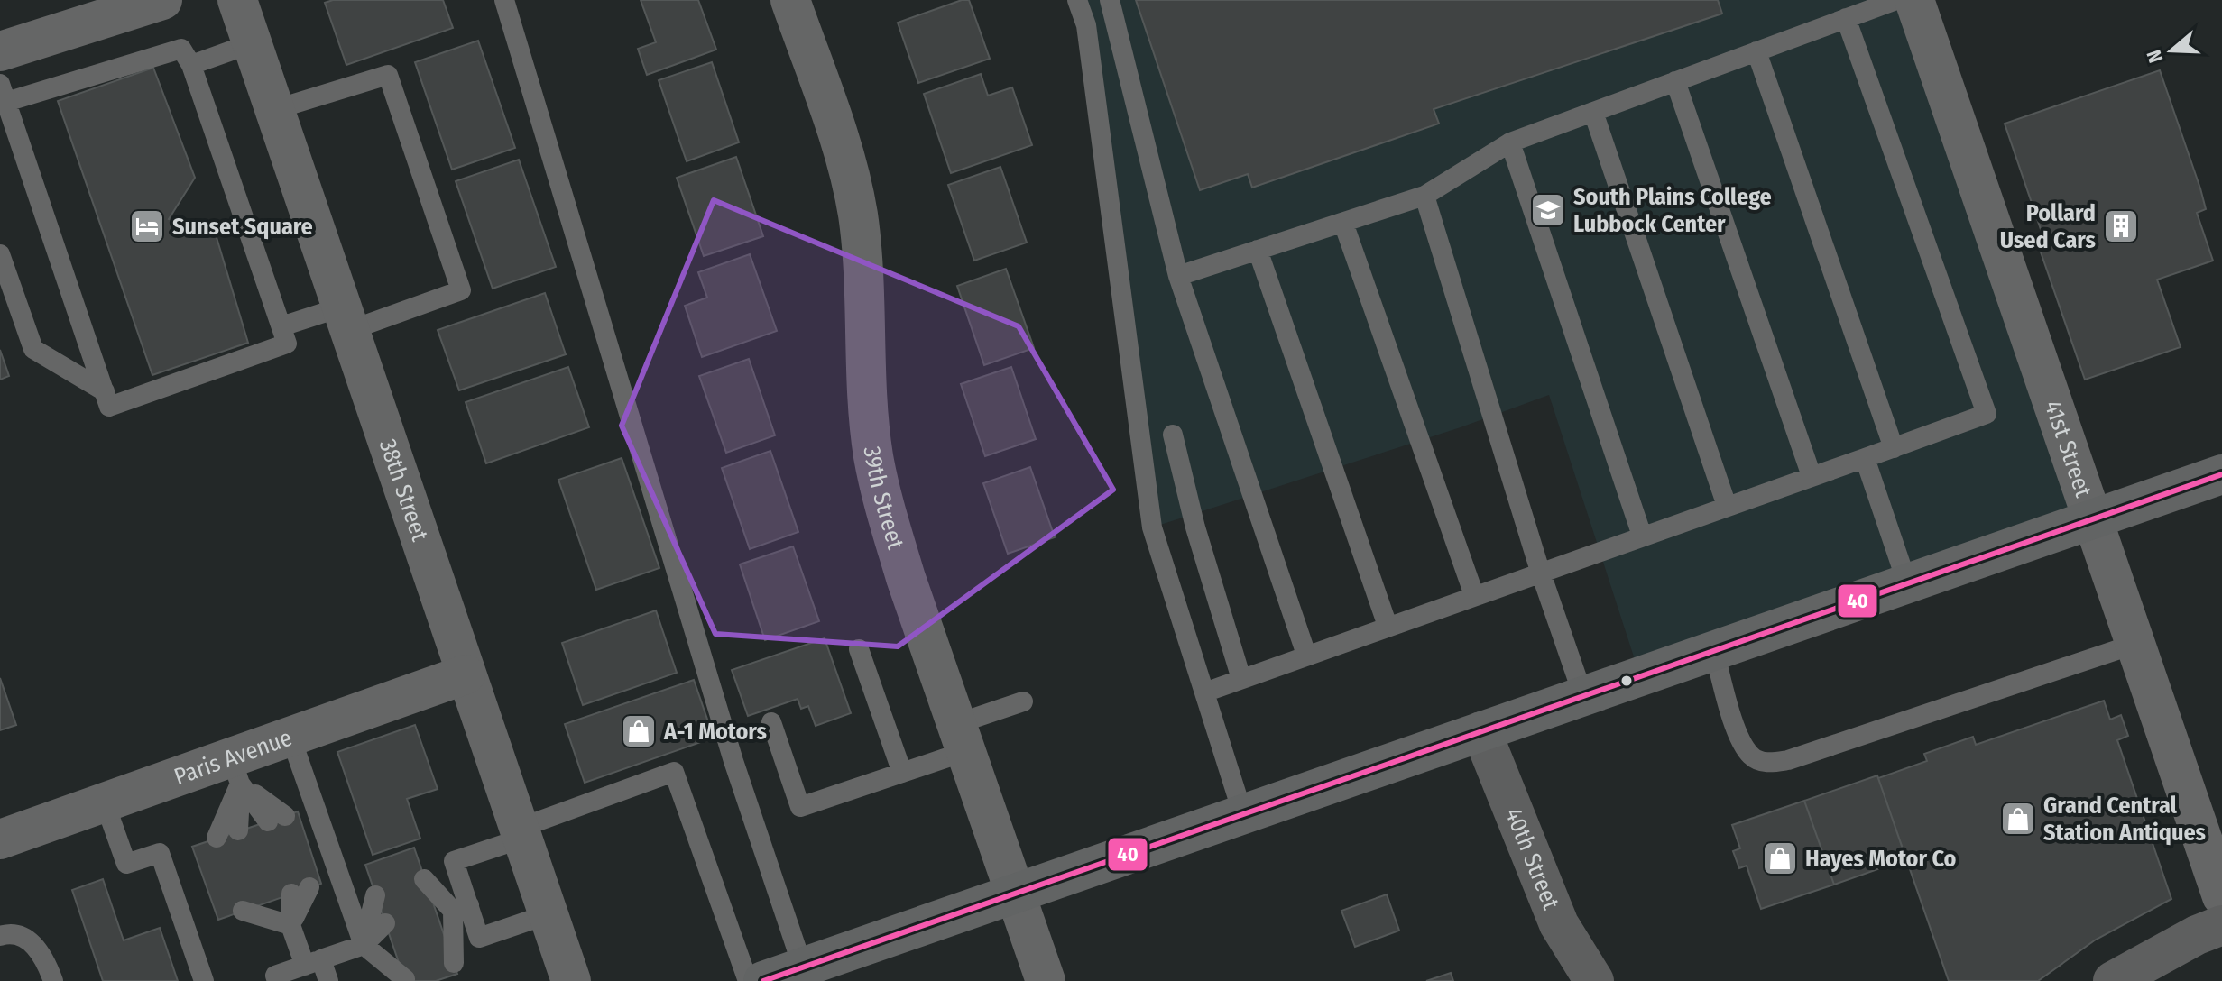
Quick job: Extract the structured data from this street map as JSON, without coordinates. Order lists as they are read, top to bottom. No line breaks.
{"streets":{"street":["41st Street","38th Street","39th Street","Paris Avenue","40th Street"]},"crossings":[["38th Street","Paris Avenue"]],"places":{"school or university":["South Plains College Lubbock Center"],"hotel":["Sunset Square"],"building":["Pollard Used Cars"],"shop":["A-1 Motors","Grand Central Station Antiques","Hayes Motor Co"]},"lines":["transit line 40"],"north":"left"}
